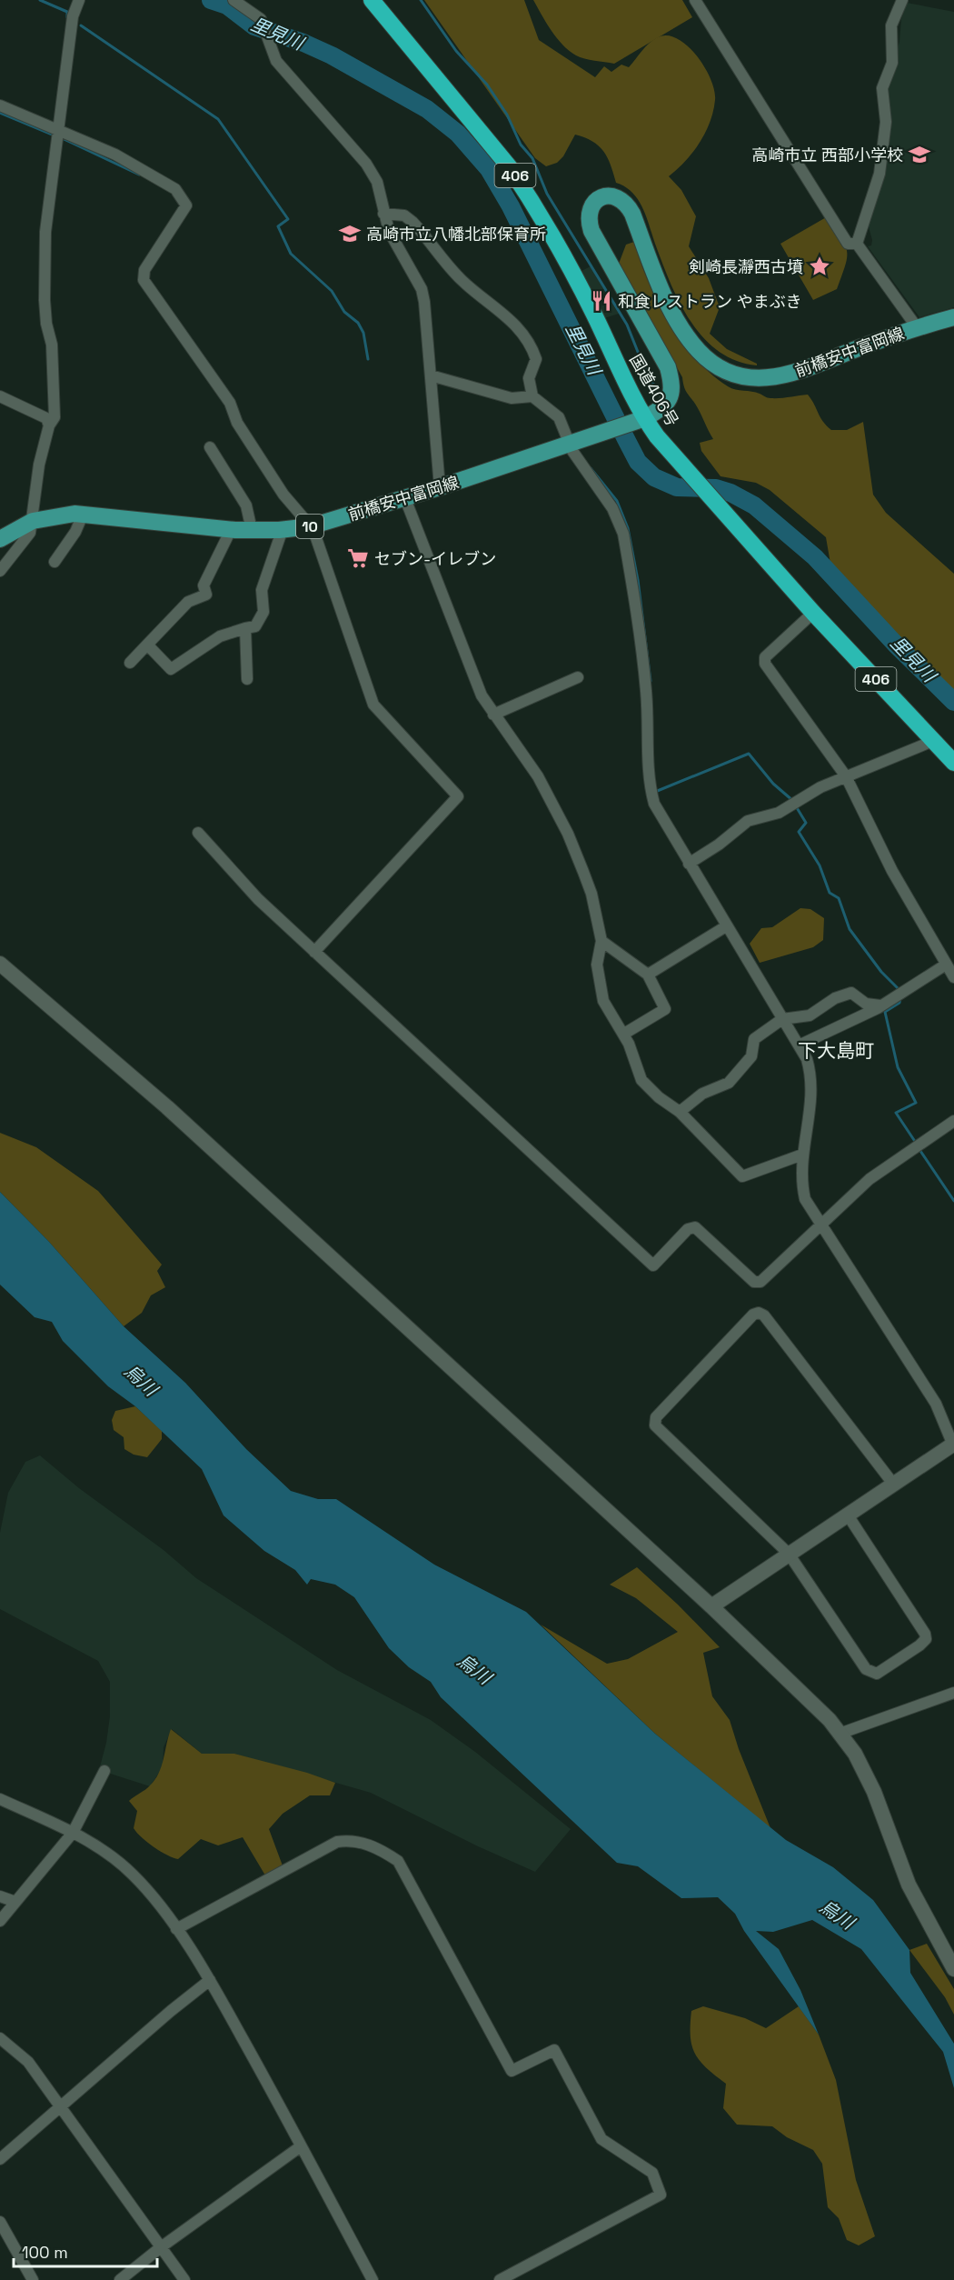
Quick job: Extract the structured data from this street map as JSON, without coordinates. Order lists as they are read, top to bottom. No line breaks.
{"streets":{"highway":["406","国道406号"],"main road":["前橋安中富岡線","10"]},"crossings":[["前橋安中富岡線","国道406号"]],"districts":["下大島町"],"water":["里見川","烏川"],"places":{"school or university":["高崎市立 西部小学校","高崎市立八幡北部保育所"],"place":["剣崎長瀞西古墳"],"restaurant":["和食レストラン やまぶき"],"supermarket":["セブン-イレブン"]},"scale_bar":"100 m"}
